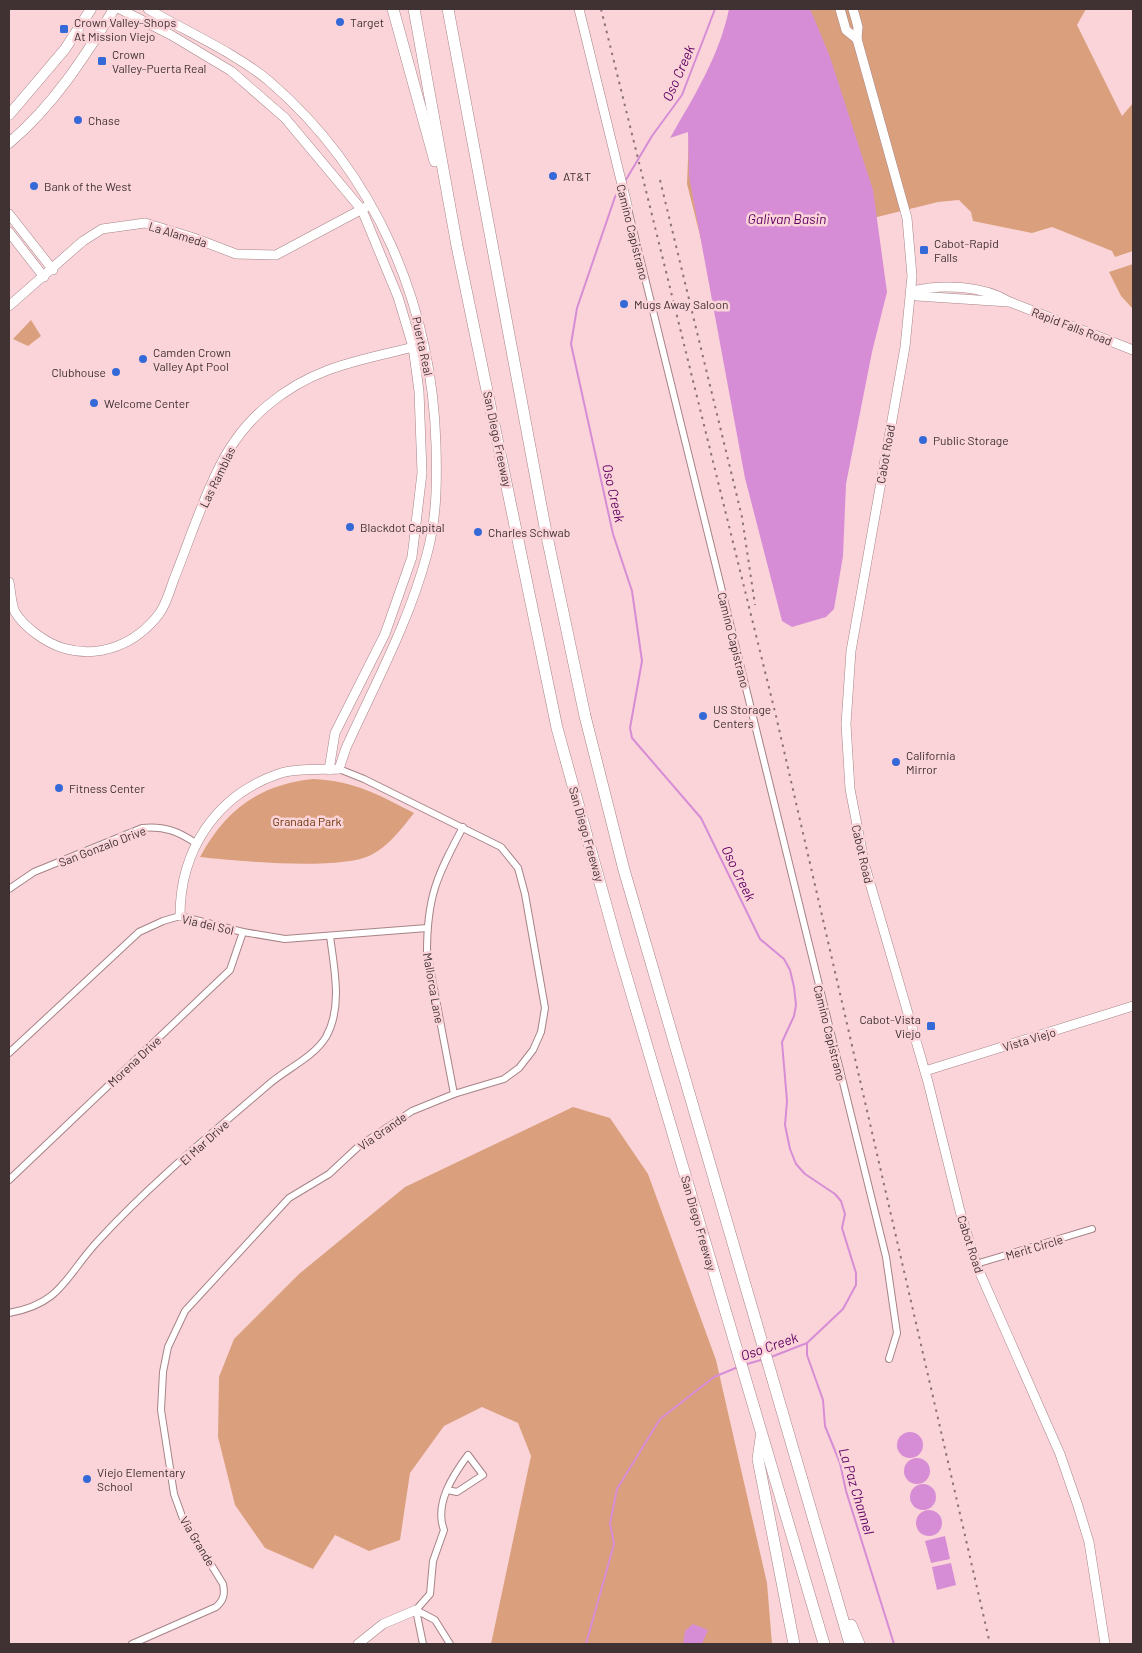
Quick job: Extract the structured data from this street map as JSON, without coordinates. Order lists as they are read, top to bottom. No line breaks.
{"streets":{"highway":["San Diego Freeway"],"street":["Camino Capistrano","La Alameda","Rapid Falls Road","Puerta Real","Cabot Road","Las Ramblas","San Gonzalo Drive","Via del Sol","Mallorca Lane","Vista Viejo","Morena Drive","Via Grande","El Mar Drive","Merit Circle"]},"crossings":[["La Alameda","Puerta Real"],["Rapid Falls Road","Cabot Road"],["Puerta Real","Las Ramblas"],["Puerta Real","Via Grande"],["Cabot Road","Vista Viejo"],["Cabot Road","Merit Circle"],["Via del Sol","Mallorca Lane"],["Via del Sol","Morena Drive"],["Via del Sol","El Mar Drive"],["Mallorca Lane","Via Grande"]],"water":["Oso Creek","Galivan Basin","La Paz Channel"],"parks":["Granada Park"],"places":{"other":["Target","Chase","AT&T","Bank of the West","Mugs Away Saloon","Camden Crown Valley Apt Pool","Clubhouse","Welcome Center","Public Storage","Blackdot Capital","Charles Schwab","US Storage Centers","California Mirror","Fitness Center","Viejo Elementary School"],"transit":["Crown Valley-Shops At Mission Viejo","Crown Valley-Puerta Real","Cabot-Rapid Falls","Cabot-Vista Viejo"]}}
